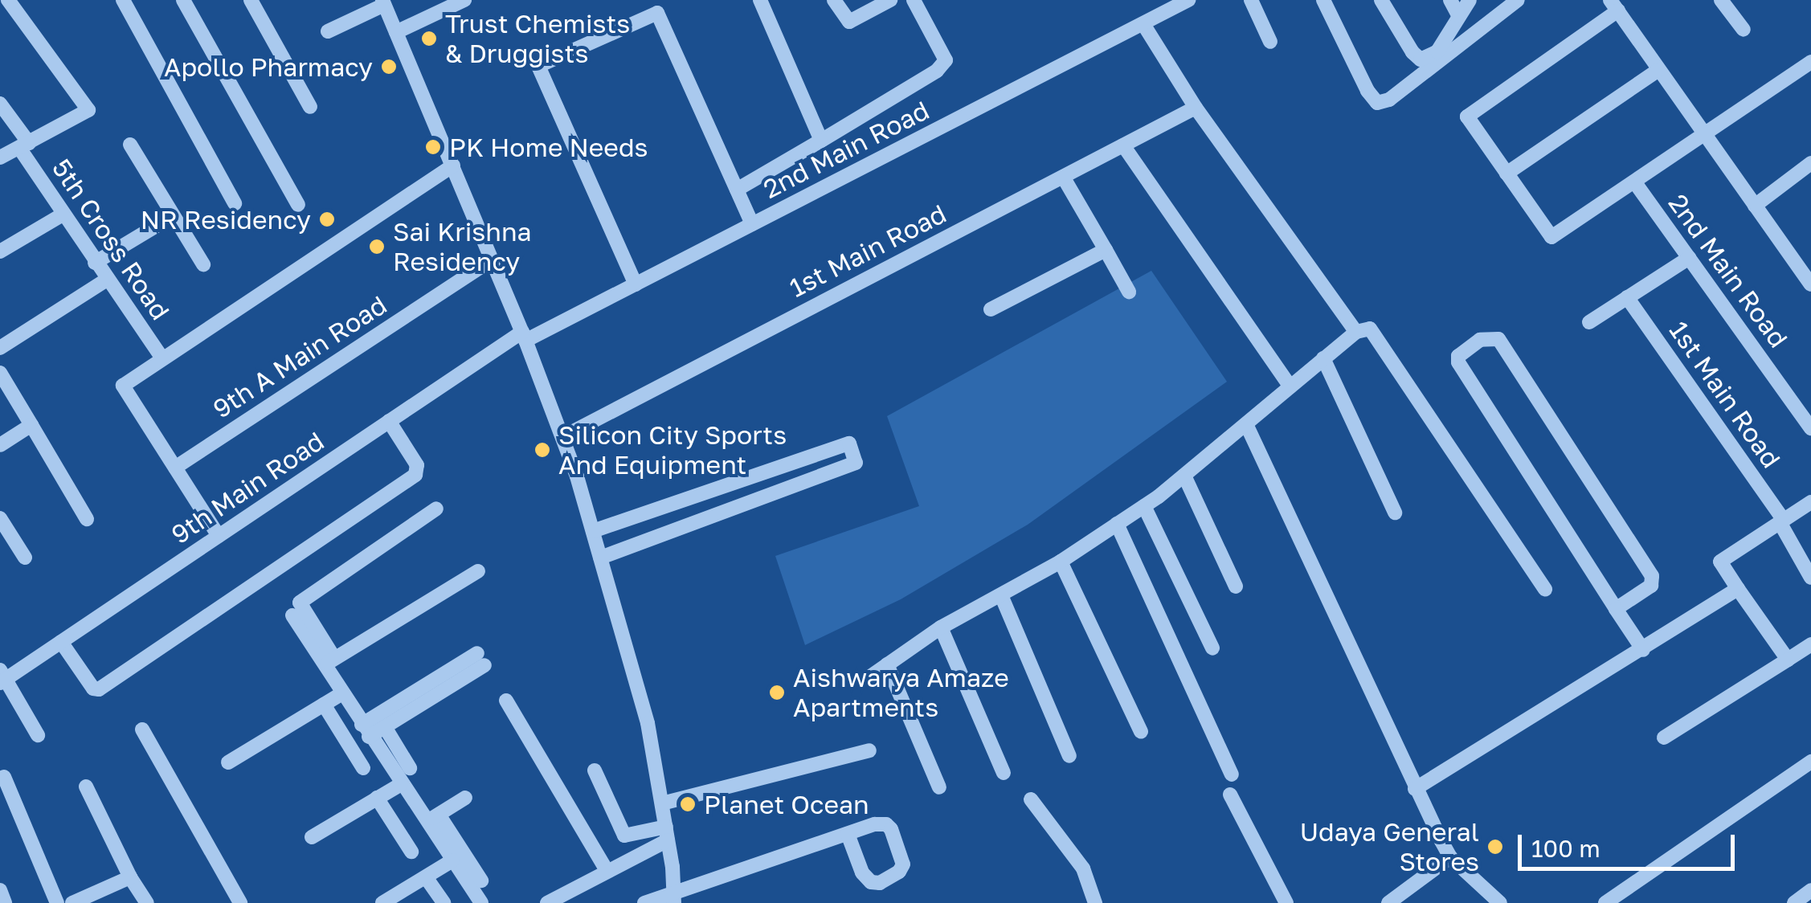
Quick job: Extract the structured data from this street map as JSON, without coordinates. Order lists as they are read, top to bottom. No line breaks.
{"streets":{"street":["2nd Main Road","5th Cross Road","1st Main Road","9th A Main Road","9th Main Road"]},"crossings":[["2nd Main Road","9th Main Road"]],"places":["Trust Chemists & Druggists","Apollo Pharmacy","PK Home Needs","NR Residency","Sai Krishna Residency","Silicon City Sports And Equipment","Aishwarya Amaze Apartments","Planet Ocean","Udaya General Stores"],"scale_bar":"100 m"}
